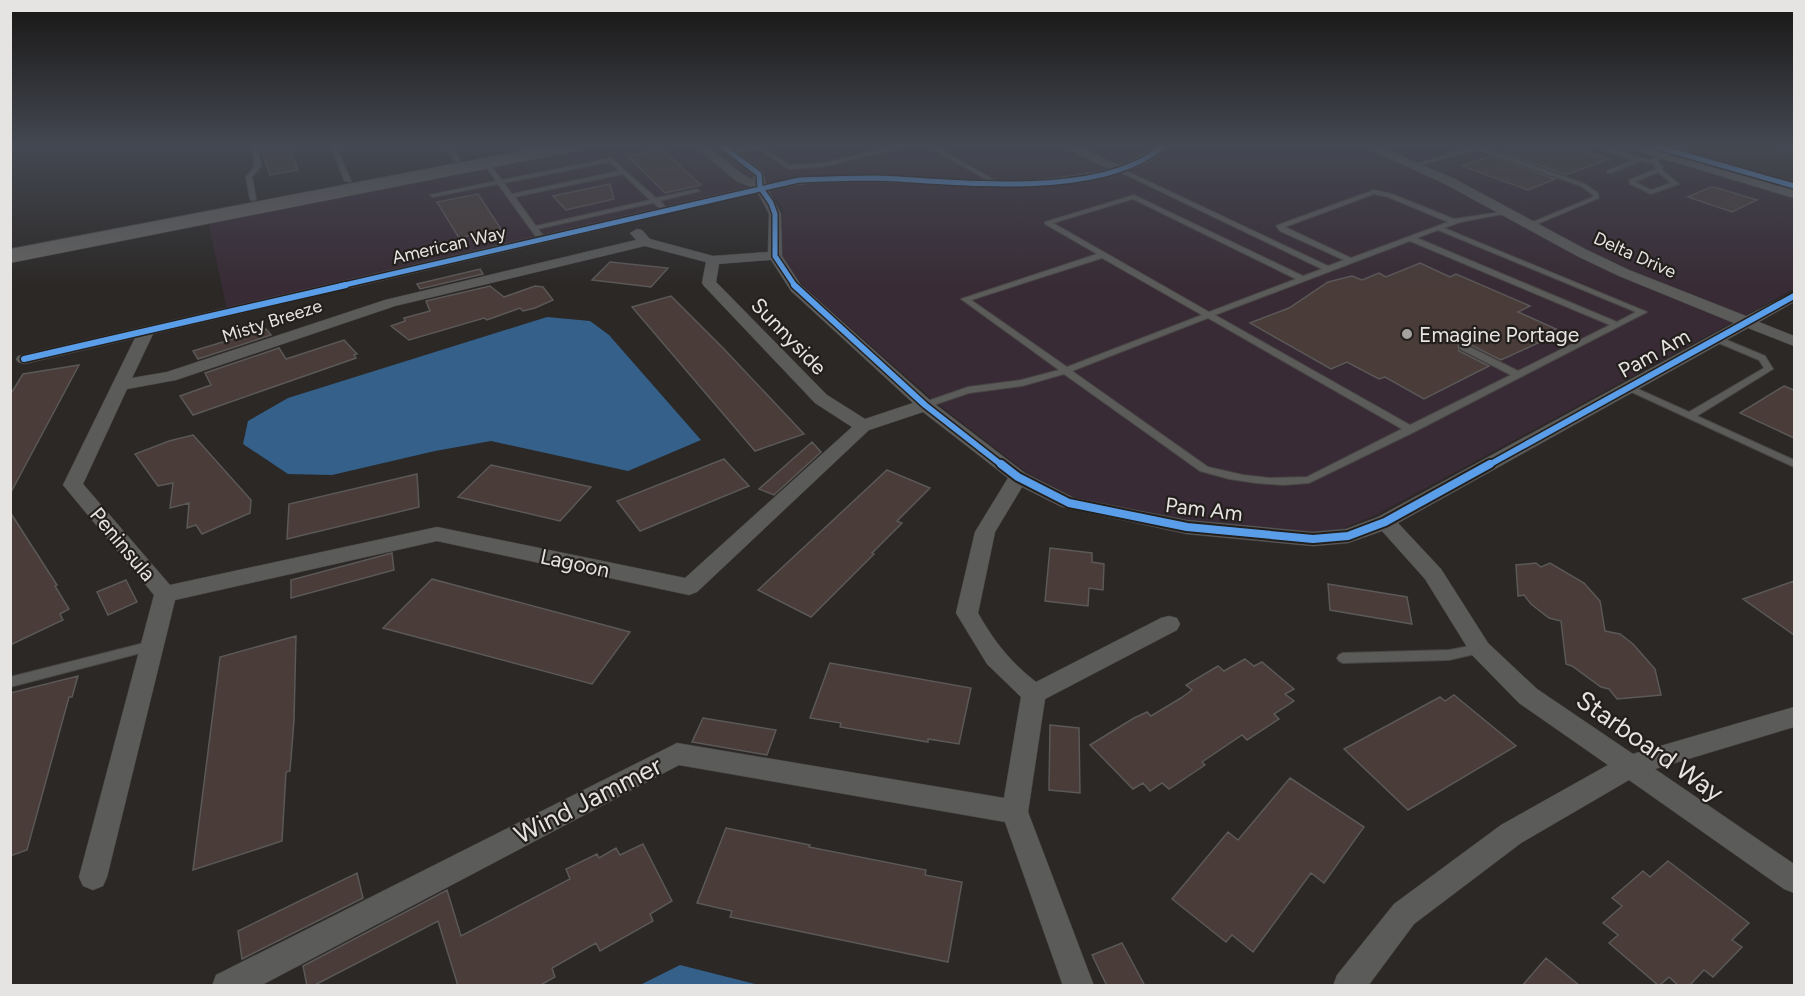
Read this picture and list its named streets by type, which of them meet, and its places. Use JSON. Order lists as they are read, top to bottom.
{
  "streets": {
    "street": [
      "American Way",
      "Delta Drive",
      "Misty Breeze",
      "Sunnyside",
      "Pam Am",
      "Peninsula",
      "Lagoon",
      "Starboard Way",
      "Wind Jammer"
    ]
  },
  "crossings": [
    ["American Way", "Peninsula"],
    ["Delta Drive", "Pam Am"],
    ["Misty Breeze", "Sunnyside"],
    ["Misty Breeze", "Pam Am"],
    ["Misty Breeze", "Peninsula"],
    ["Sunnyside", "Lagoon"],
    ["Pam Am", "Lagoon"],
    ["Pam Am", "Starboard Way"],
    ["Peninsula", "Lagoon"]
  ],
  "places": ["Emagine Portage"]
}
